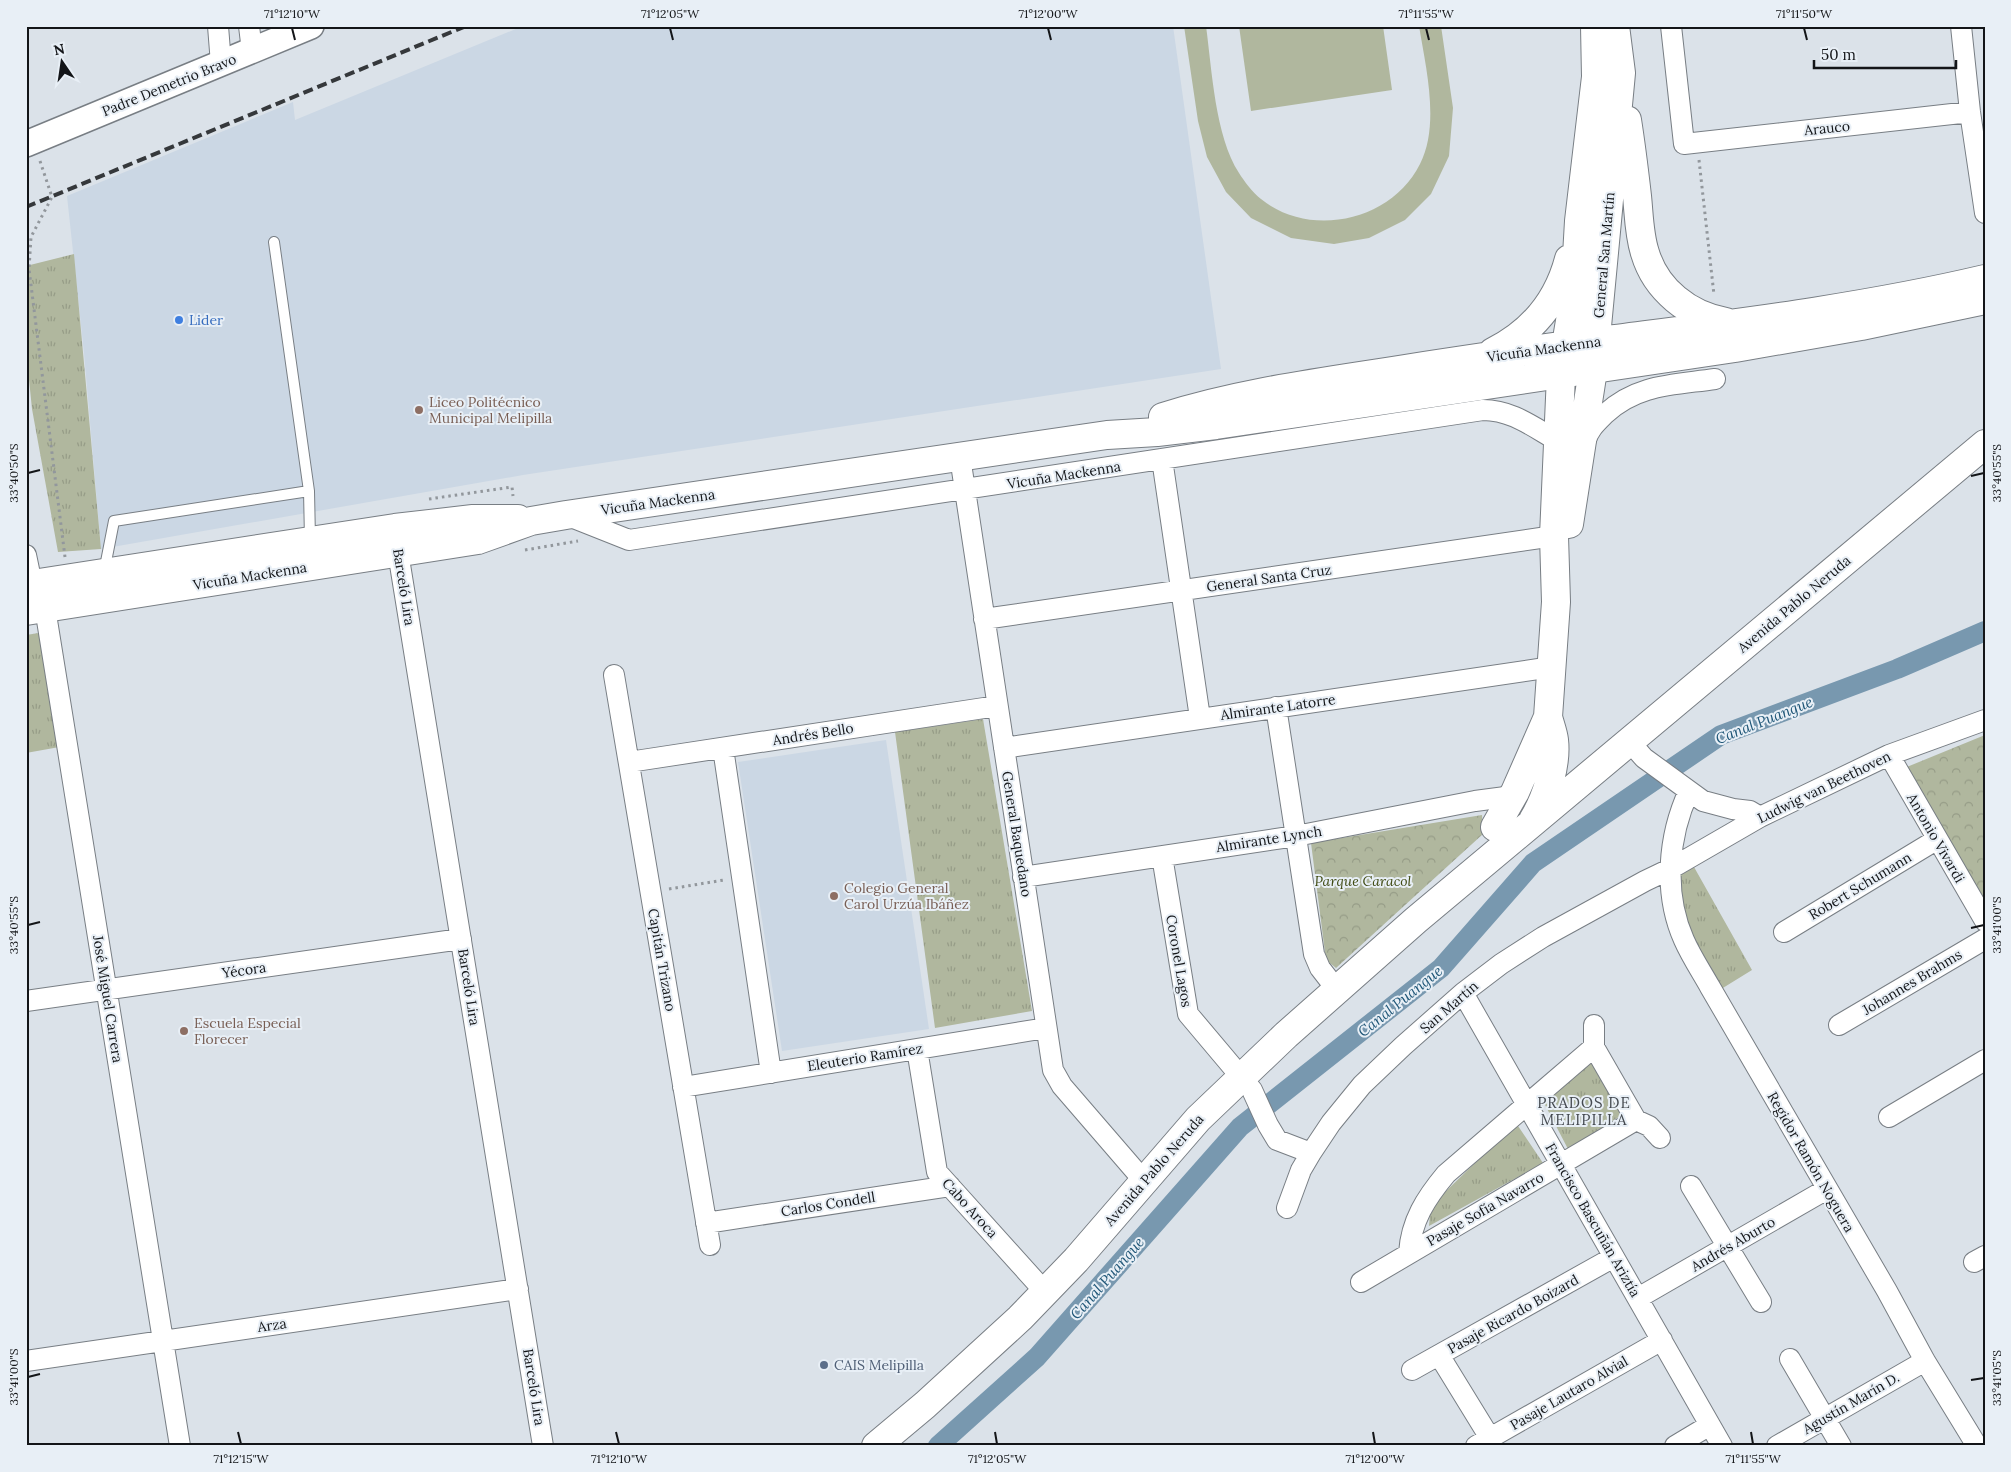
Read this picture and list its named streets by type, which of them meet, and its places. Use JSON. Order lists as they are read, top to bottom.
{
  "streets": {
    "main road": ["General San Martín", "Vicuña Mackenna", "Avenida Pablo Neruda"],
    "street": [
      "Padre Demetrio Bravo",
      "Arauco",
      "General Santa Cruz",
      "Barceló Lira",
      "Almirante Latorre",
      "Andrés Bello",
      "Ludwig van Beethoven",
      "General Baquedano",
      "Antonio Vivardi",
      "Almirante Lynch",
      "Robert Schumann",
      "Capitán Trizano",
      "Coronel Lagos",
      "Yécora",
      "Johannes Brahms",
      "José Miguel Carrera",
      "San Martín",
      "Eleuterio Ramírez",
      "Regidor Ramón Noguera",
      "Carlos Condell",
      "Cabo Aroca",
      "Pasaje Sofía Navarro",
      "Francisco Bascuñán Ariztía",
      "Andrés Aburto",
      "Pasaje Ricardo Boizard",
      "Arza",
      "Pasaje Lautaro Alvial",
      "Agustín Marín D."
    ]
  },
  "crossings": [
    ["General San Martín", "Vicuña Mackenna"],
    ["General San Martín", "General Santa Cruz"],
    ["General San Martín", "Avenida Pablo Neruda"],
    ["General San Martín", "Almirante Latorre"],
    ["General San Martín", "Almirante Lynch"],
    ["Vicuña Mackenna", "Barceló Lira"],
    ["Vicuña Mackenna", "General Baquedano"],
    ["Vicuña Mackenna", "José Miguel Carrera"],
    ["General Santa Cruz", "General Baquedano"],
    ["Barceló Lira", "Yécora"],
    ["Barceló Lira", "Arza"],
    ["Avenida Pablo Neruda", "General Baquedano"],
    ["Avenida Pablo Neruda", "Coronel Lagos"],
    ["Avenida Pablo Neruda", "Cabo Aroca"],
    ["Almirante Latorre", "General Baquedano"],
    ["Andrés Bello", "General Baquedano"],
    ["Andrés Bello", "Capitán Trizano"],
    ["Ludwig van Beethoven", "Antonio Vivardi"],
    ["Ludwig van Beethoven", "San Martín"],
    ["Ludwig van Beethoven", "Regidor Ramón Noguera"],
    ["General Baquedano", "Almirante Lynch"],
    ["General Baquedano", "Eleuterio Ramírez"],
    ["Antonio Vivardi", "Robert Schumann"],
    ["Almirante Lynch", "Coronel Lagos"],
    ["Capitán Trizano", "Eleuterio Ramírez"],
    ["Capitán Trizano", "Carlos Condell"],
    ["Coronel Lagos", "San Martín"],
    ["Yécora", "José Miguel Carrera"],
    ["José Miguel Carrera", "Arza"],
    ["San Martín", "Regidor Ramón Noguera"],
    ["San Martín", "Francisco Bascuñán Ariztía"],
    ["Eleuterio Ramírez", "Cabo Aroca"],
    ["Regidor Ramón Noguera", "Andrés Aburto"],
    ["Regidor Ramón Noguera", "Agustín Marín D."],
    ["Carlos Condell", "Cabo Aroca"],
    ["Pasaje Sofía Navarro", "Francisco Bascuñán Ariztía"],
    ["Francisco Bascuñán Ariztía", "Andrés Aburto"],
    ["Francisco Bascuñán Ariztía", "Pasaje Ricardo Boizard"],
    ["Francisco Bascuñán Ariztía", "Pasaje Lautaro Alvial"]
  ],
  "districts": ["PRADOS DE MELIPILLA"],
  "water": ["Canal Puangue"],
  "parks": ["Parque Caracol"],
  "places": [
    "Lider",
    "Liceo Politécnico Municipal Melipilla",
    "Colegio General Carol Urzúa Ibáñez",
    "Escuela Especial Florecer",
    "CAIS Melipilla"
  ],
  "scale_bar": "50 m",
  "north": "top",
  "coordinates": [
    "71°12'10\"W",
    "71°12'05\"W",
    "71°12'00\"W",
    "71°11'55\"W",
    "71°11'50\"W",
    "33°40'50\"S",
    "33°40'55\"S",
    "33°41'00\"S",
    "33°41'05\"S",
    "71°12'15\"W"
  ]
}
